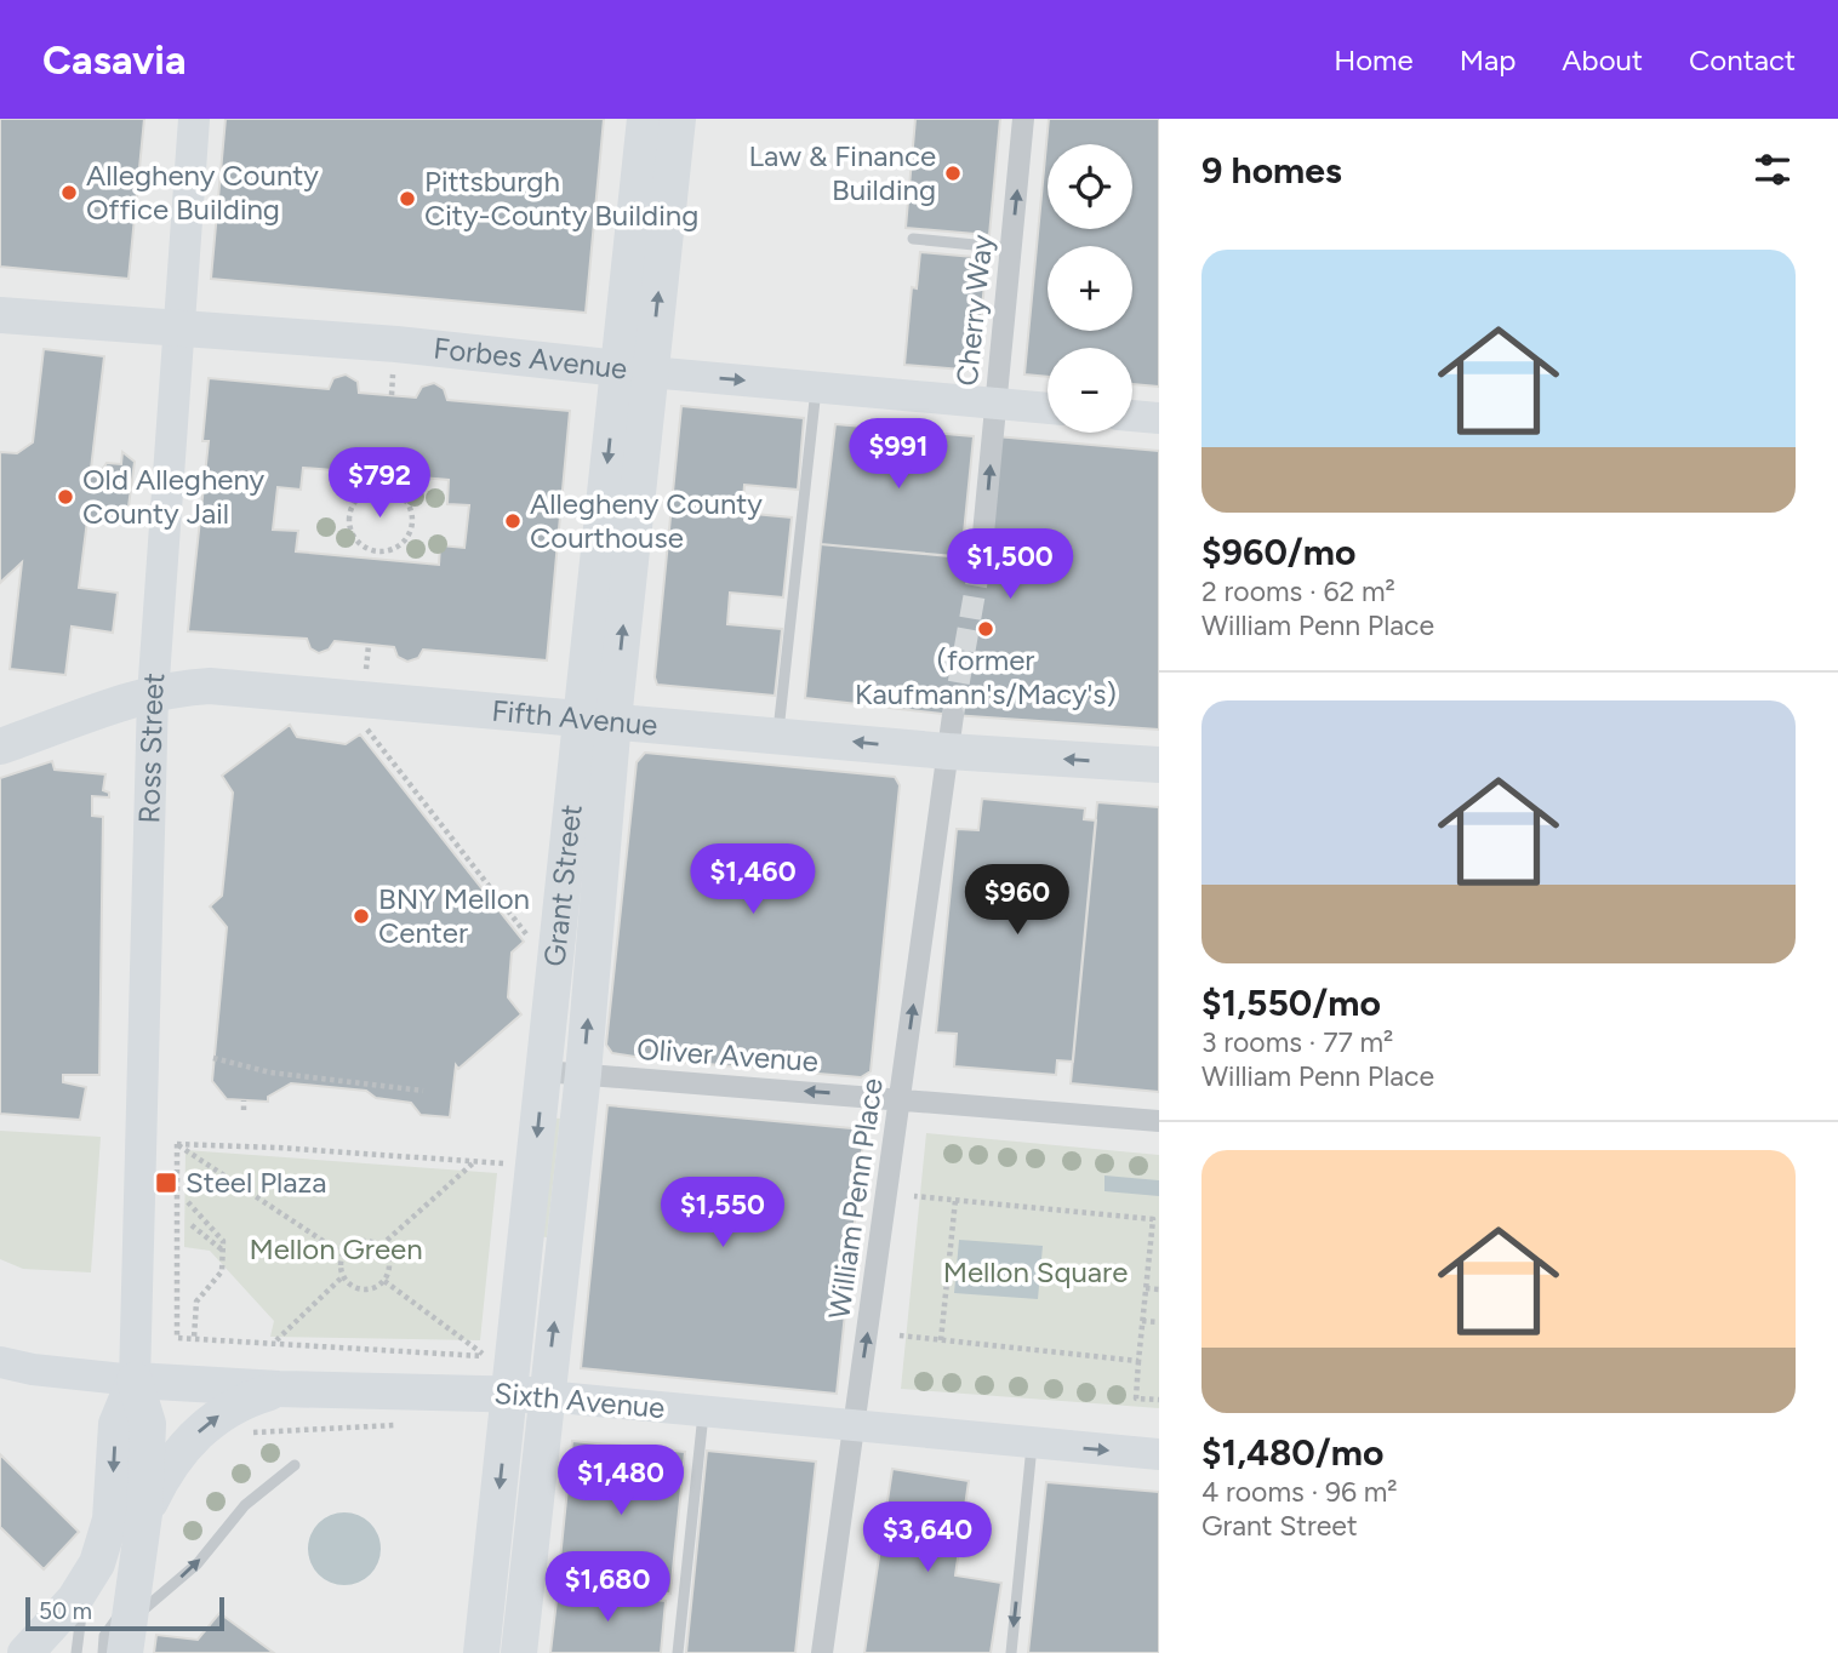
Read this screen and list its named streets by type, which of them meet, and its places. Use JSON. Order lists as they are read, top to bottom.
{
  "streets": {
    "main road": [
      "Forbes Avenue",
      "Fifth Avenue",
      "Ross Street",
      "Grant Street",
      "Sixth Avenue"
    ],
    "street": ["Cherry Way", "Oliver Avenue", "William Penn Place"]
  },
  "crossings": [
    ["Cherry Way", "Forbes Avenue"],
    ["Forbes Avenue", "Ross Street"],
    ["Forbes Avenue", "Grant Street"],
    ["Fifth Avenue", "Ross Street"],
    ["Fifth Avenue", "Grant Street"],
    ["Fifth Avenue", "William Penn Place"],
    ["Ross Street", "Sixth Avenue"],
    ["Grant Street", "Oliver Avenue"],
    ["Grant Street", "Sixth Avenue"],
    ["Oliver Avenue", "William Penn Place"],
    ["William Penn Place", "Sixth Avenue"]
  ],
  "one_way": ["Cherry Way", "Oliver Avenue", "William Penn Place"],
  "parks": ["Mellon Green", "Mellon Square"],
  "places": {
    "other": [
      "Law & Finance Building",
      "Allegheny County Office Building",
      "Pittsburgh City-County Building",
      "Old Allegheny County Jail",
      "Allegheny County Courthouse",
      "(former Kaufmann's/Macy's)",
      "BNY Mellon Center"
    ],
    "transit": ["Steel Plaza"]
  },
  "scale_bar": "50 m",
  "page": {
    "header": "Casavia",
    "nav": [
      "Home",
      "Map",
      "About",
      "Contact"
    ],
    "heading": "9 homes",
    "map_buttons": ["+", "−"],
    "list": [
      {
        "name": "$960/mo",
        "note": "2 rooms · 62 m² · William Penn Place"
      },
      {
        "name": "$1,550/mo",
        "note": "3 rooms · 77 m² · William Penn Place"
      },
      {
        "name": "$1,480/mo",
        "note": "4 rooms · 96 m² · Grant Street"
      }
    ],
    "price": [
      "$991",
      "$792",
      "$1,500",
      "$1,460",
      "$960",
      "$1,550",
      "$1,480",
      "$3,640",
      "$1,680"
    ],
    "scale": "50 m"
  }
}
